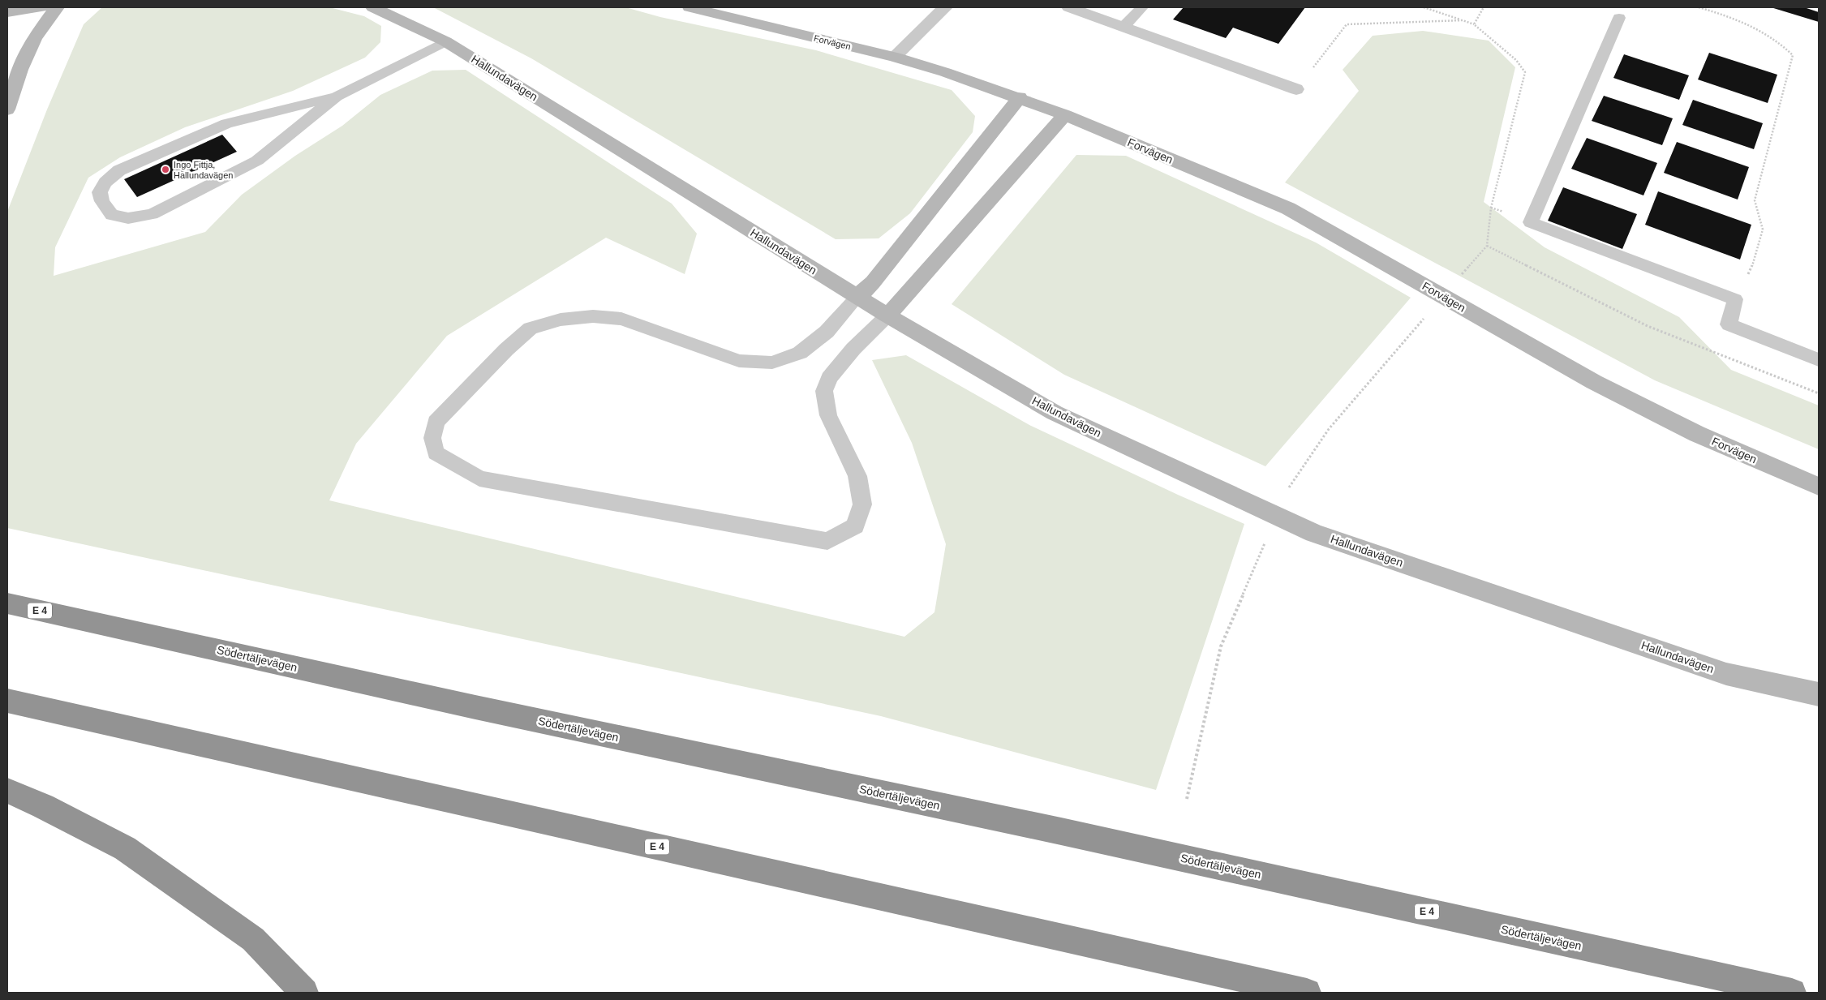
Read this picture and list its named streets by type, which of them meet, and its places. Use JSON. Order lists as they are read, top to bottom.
{
  "streets": {
    "highway": ["E 4", "Södertäljevägen"],
    "street": ["Forvägen", "Hallundavägen"]
  },
  "places": ["Ingo Fittja, Hallundavägen"]
}
